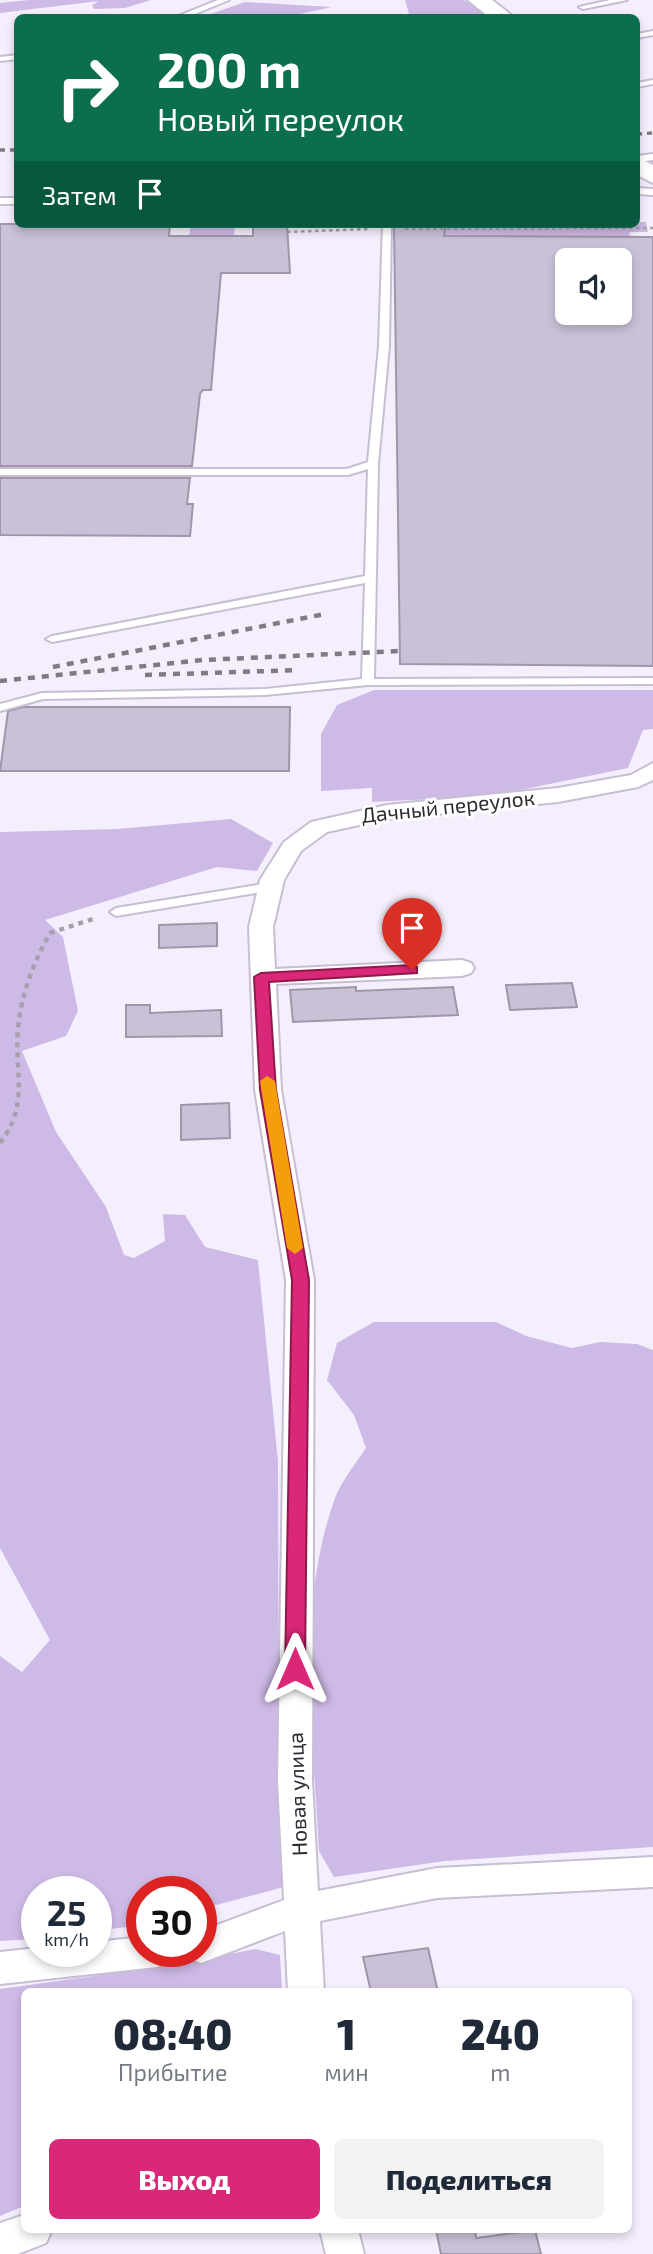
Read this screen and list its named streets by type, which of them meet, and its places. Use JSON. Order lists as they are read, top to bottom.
{
  "streets": {
    "street": ["Дачный переулок", "Новая улица"]
  },
  "crossings": [
    ["Дачный переулок", "Новая улица"]
  ],
  "page": {
    "turn": ["200 m", "Новый переулок"],
    "then": "Затем",
    "speed": "25 km/h",
    "limit": "30",
    "eta": [
      "08:40",
      "Прибытие",
      "1",
      "мин",
      "240",
      "m"
    ],
    "buttons": ["Выход", "Поделиться"]
  }
}
